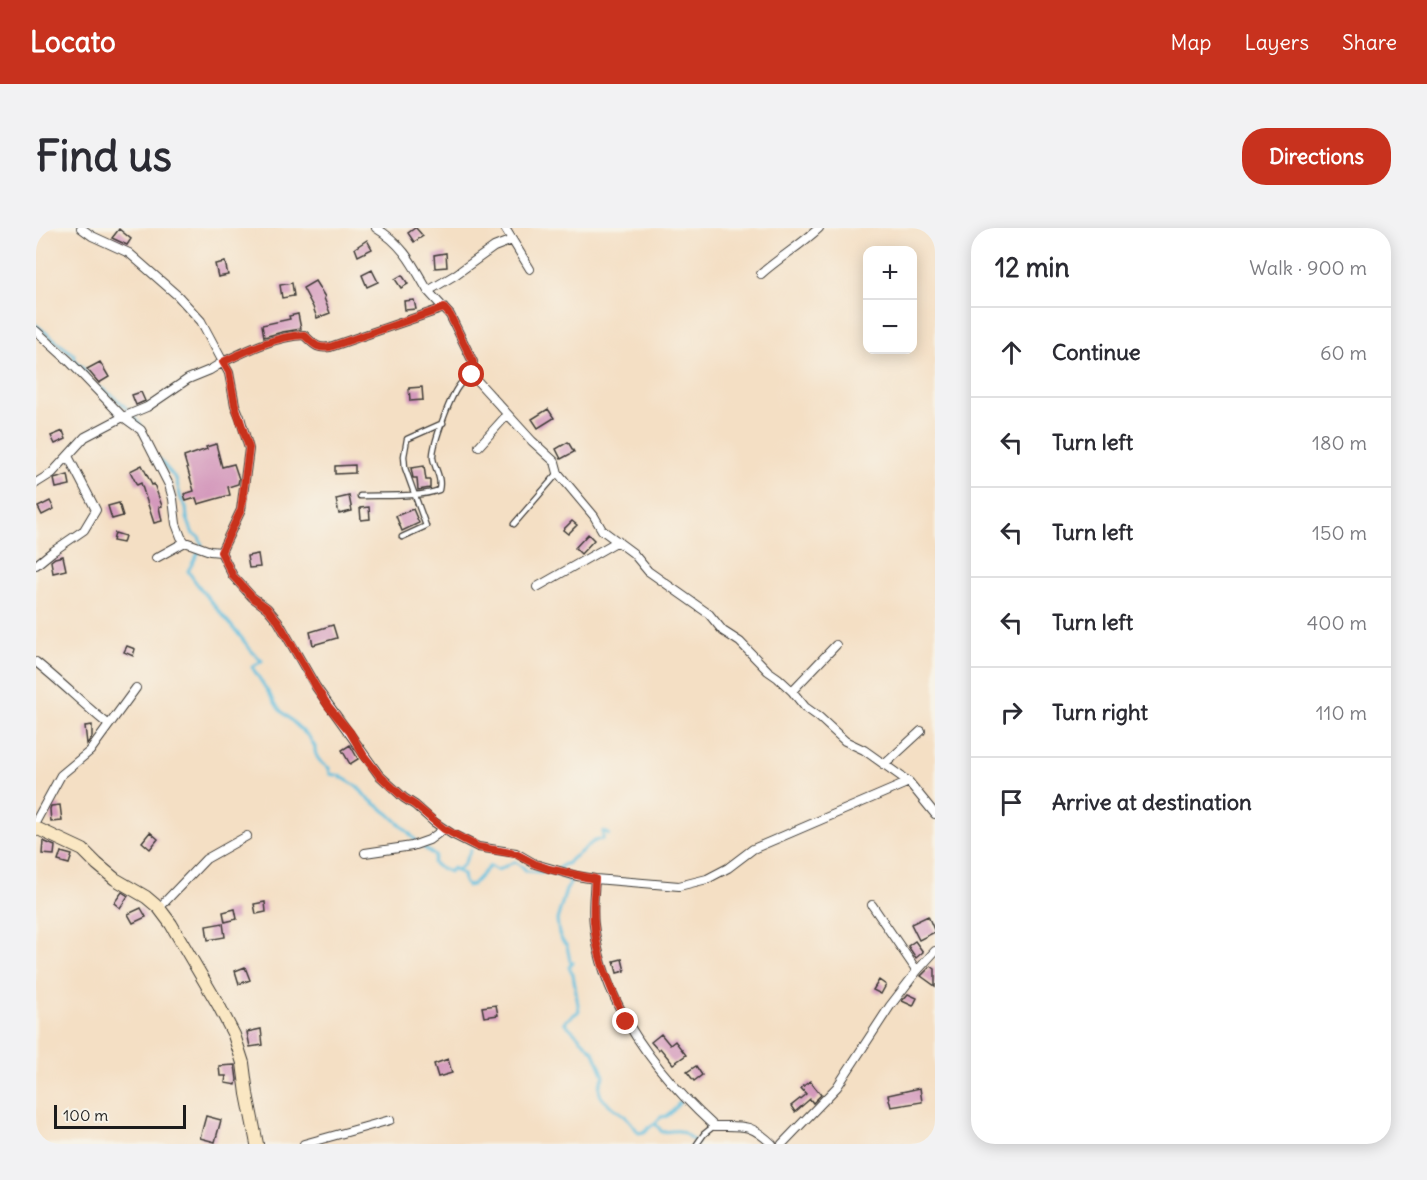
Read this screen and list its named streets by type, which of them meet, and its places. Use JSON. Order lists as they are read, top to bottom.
{
  "scale_bar": "100 m",
  "page": {
    "header": "Locato",
    "nav": ["Map", "Layers", "Share"],
    "buttons": "Directions",
    "title": "Find us",
    "heading": ["12 min", "Walk · 900 m"],
    "map_buttons": ["+", "−"],
    "list": [
      ["Continue", "60 m"],
      ["Turn left", "180 m"],
      ["Turn left", "150 m"],
      ["Turn left", "400 m"],
      ["Turn right", "110 m"],
      "Arrive at destination"
    ],
    "scale": "100 m"
  }
}
